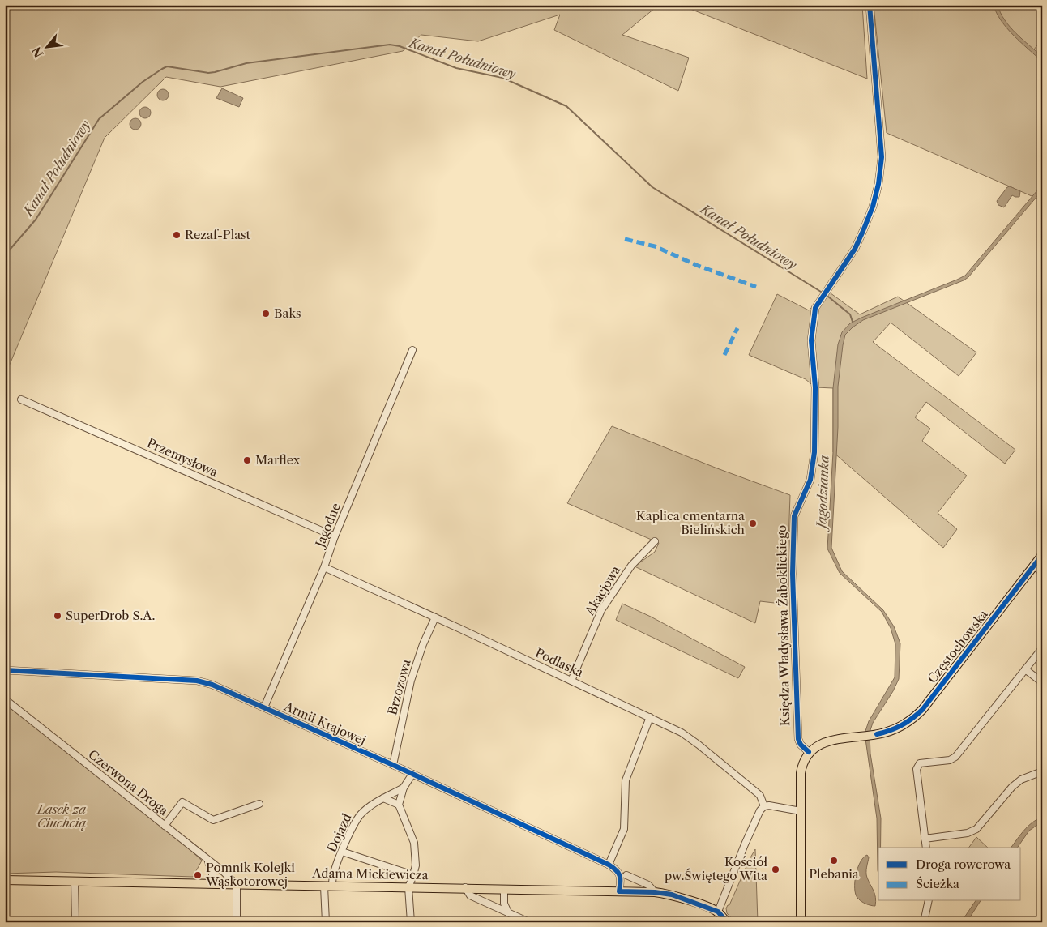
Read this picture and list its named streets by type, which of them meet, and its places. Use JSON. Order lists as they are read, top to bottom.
{
  "streets": {
    "main road": ["Częstochowska", "Adama Mickiewicza"],
    "street": [
      "Przemysłowa",
      "Jagodne",
      "Akacjowa",
      "Księdza Władysława Żaboklickiego",
      "Podlaska",
      "Brzozowa",
      "Armii Krajowej",
      "Czerwona Droga",
      "Dojazd"
    ]
  },
  "crossings": [
    ["Przemysłowa", "Jagodne"],
    ["Jagodne", "Podlaska"],
    ["Jagodne", "Armii Krajowej"],
    ["Akacjowa", "Podlaska"],
    ["Księdza Władysława Żaboklickiego", "Częstochowska"],
    ["Podlaska", "Brzozowa"],
    ["Brzozowa", "Armii Krajowej"],
    ["Armii Krajowej", "Dojazd"],
    ["Armii Krajowej", "Adama Mickiewicza"],
    ["Czerwona Droga", "Adama Mickiewicza"],
    ["Dojazd", "Adama Mickiewicza"]
  ],
  "water": ["Kanał Południowy", "Jagodzianka"],
  "parks": ["Lasek za Ciuchcią"],
  "places": [
    "Rezaf-Plast",
    "Baks",
    "Marflex",
    "Kaplica cmentarna Bielińskich",
    "SuperDrob S.A.",
    "Plebania",
    "Kościół pw.Świętego Wita",
    "Pomnik Kolejki Wąskotorowej"
  ],
  "legend": ["Droga rowerowa", "Ścieżka"],
  "north": "bottom left"
}
